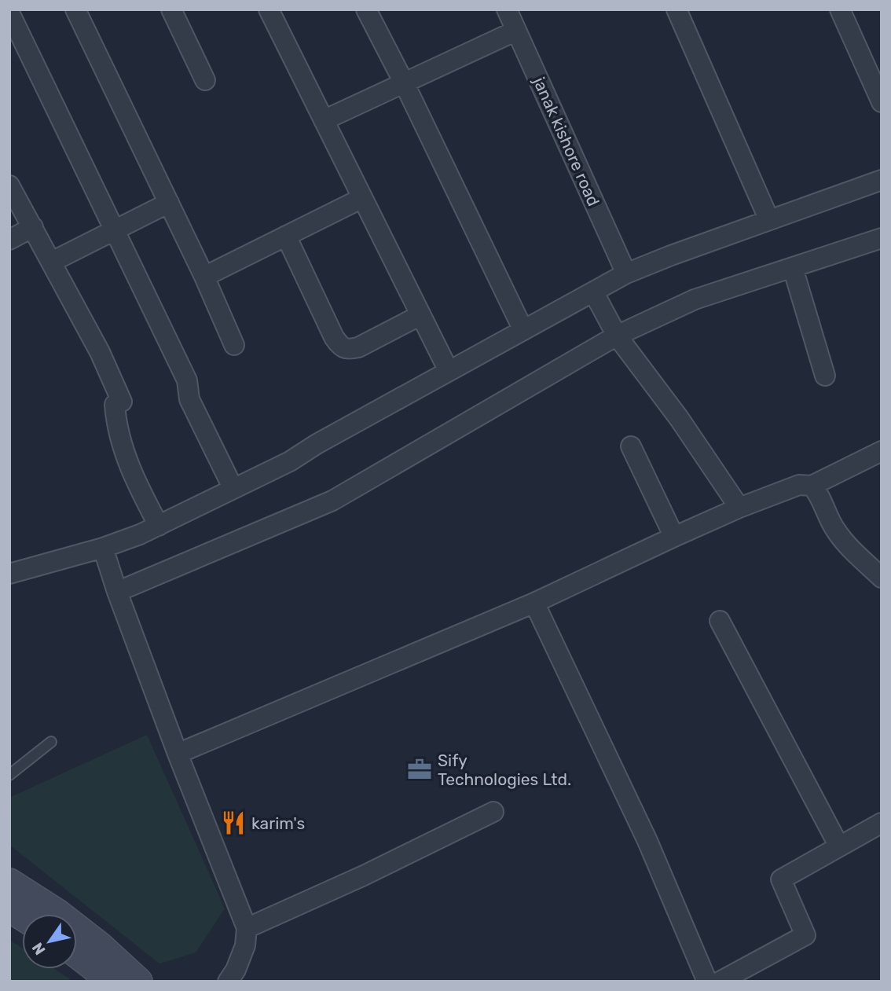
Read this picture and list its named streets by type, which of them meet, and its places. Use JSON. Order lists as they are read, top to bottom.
{
  "streets": {
    "street": ["janak kishore road"]
  },
  "places": {
    "office": ["Sify Technologies Ltd."],
    "restaurant": ["karim's"]
  },
  "north": "bottom left"
}
